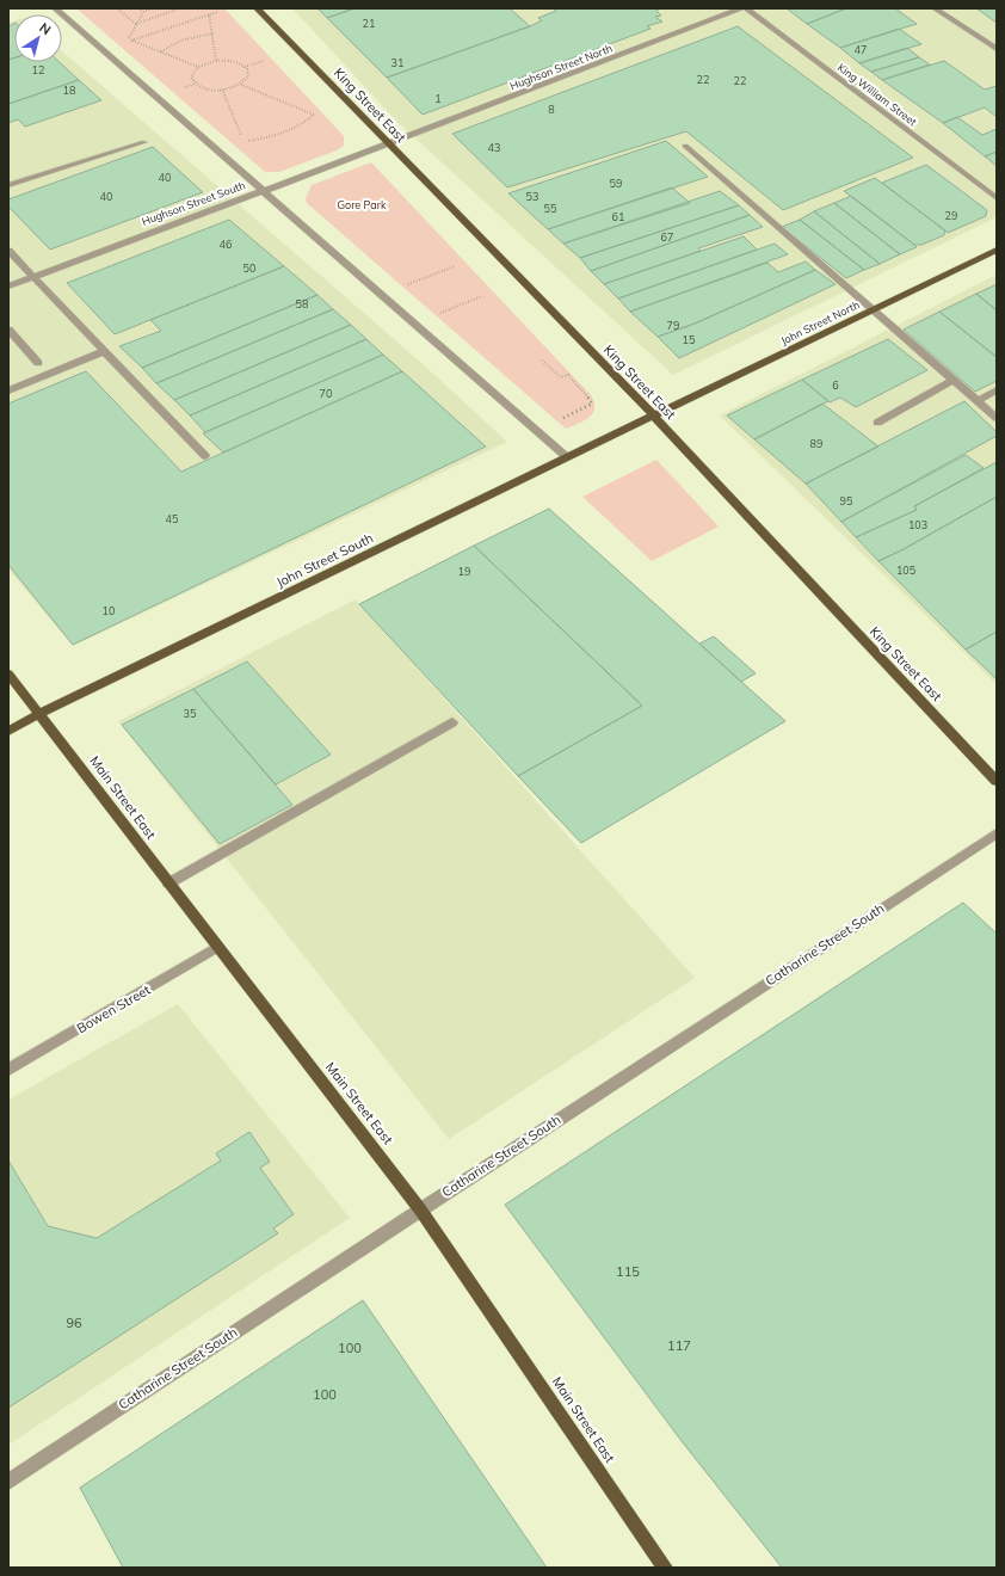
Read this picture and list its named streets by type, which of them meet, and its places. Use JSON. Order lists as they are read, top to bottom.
{
  "streets": {
    "main road": [
      "King Street East",
      "John Street North",
      "John Street South",
      "Main Street East"
    ],
    "street": [
      "Hughson Street North",
      "King William Street",
      "Hughson Street South",
      "Catharine Street South",
      "Bowen Street"
    ]
  },
  "crossings": [
    ["Hughson Street North", "King Street East"],
    ["Hughson Street North", "Hughson Street South"],
    ["King Street East", "Hughson Street South"],
    ["King Street East", "John Street North"],
    ["King Street East", "John Street South"],
    ["John Street North", "John Street South"],
    ["John Street South", "Main Street East"],
    ["Main Street East", "Catharine Street South"],
    ["Main Street East", "Bowen Street"]
  ],
  "parks": ["Gore Park"],
  "house_numbers": [
    "21",
    "47",
    "31",
    "12",
    "22",
    "22",
    "18",
    "1",
    "8",
    "43",
    "40",
    "59",
    "40",
    "53",
    "55",
    "29",
    "61",
    "67",
    "46",
    "50",
    "58",
    "79",
    "15",
    "6",
    "70",
    "89",
    "95",
    "45",
    "103",
    "105",
    "19",
    "10",
    "35",
    "115",
    "96",
    "117",
    "100",
    "100"
  ],
  "north": "top right"
}
